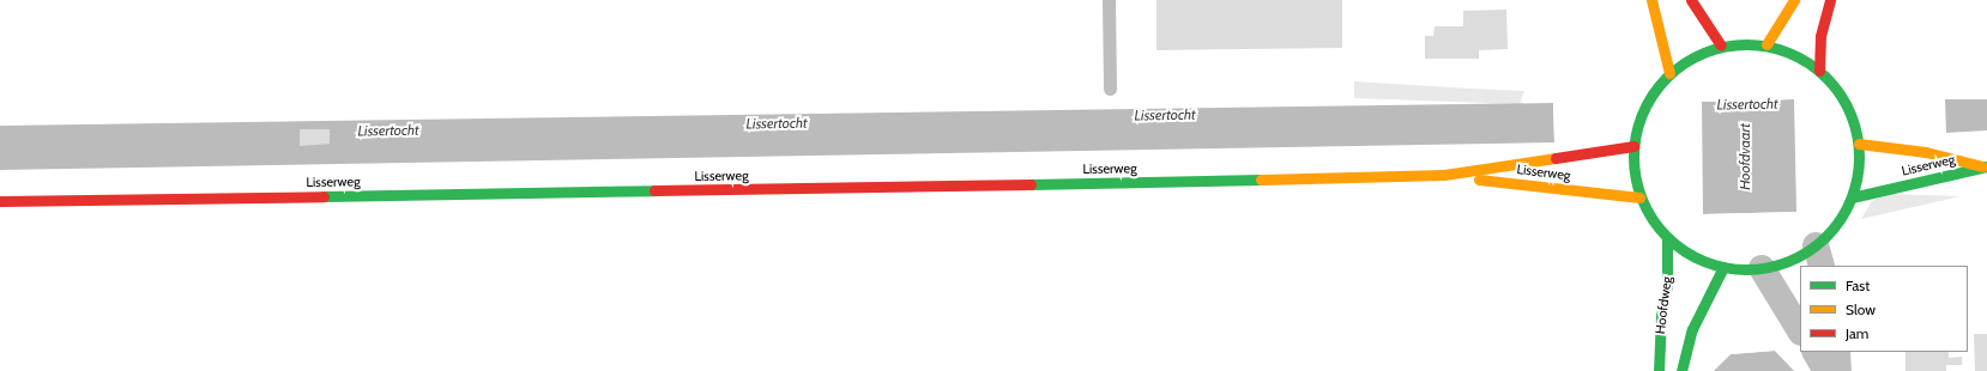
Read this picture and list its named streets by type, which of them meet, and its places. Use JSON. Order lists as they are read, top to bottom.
{
  "streets": {
    "main road": ["Lisserweg", "Hoofdweg"]
  },
  "water": ["Lissertocht", "Hoofdvaart"],
  "legend": ["Fast", "Slow", "Jam"]
}
